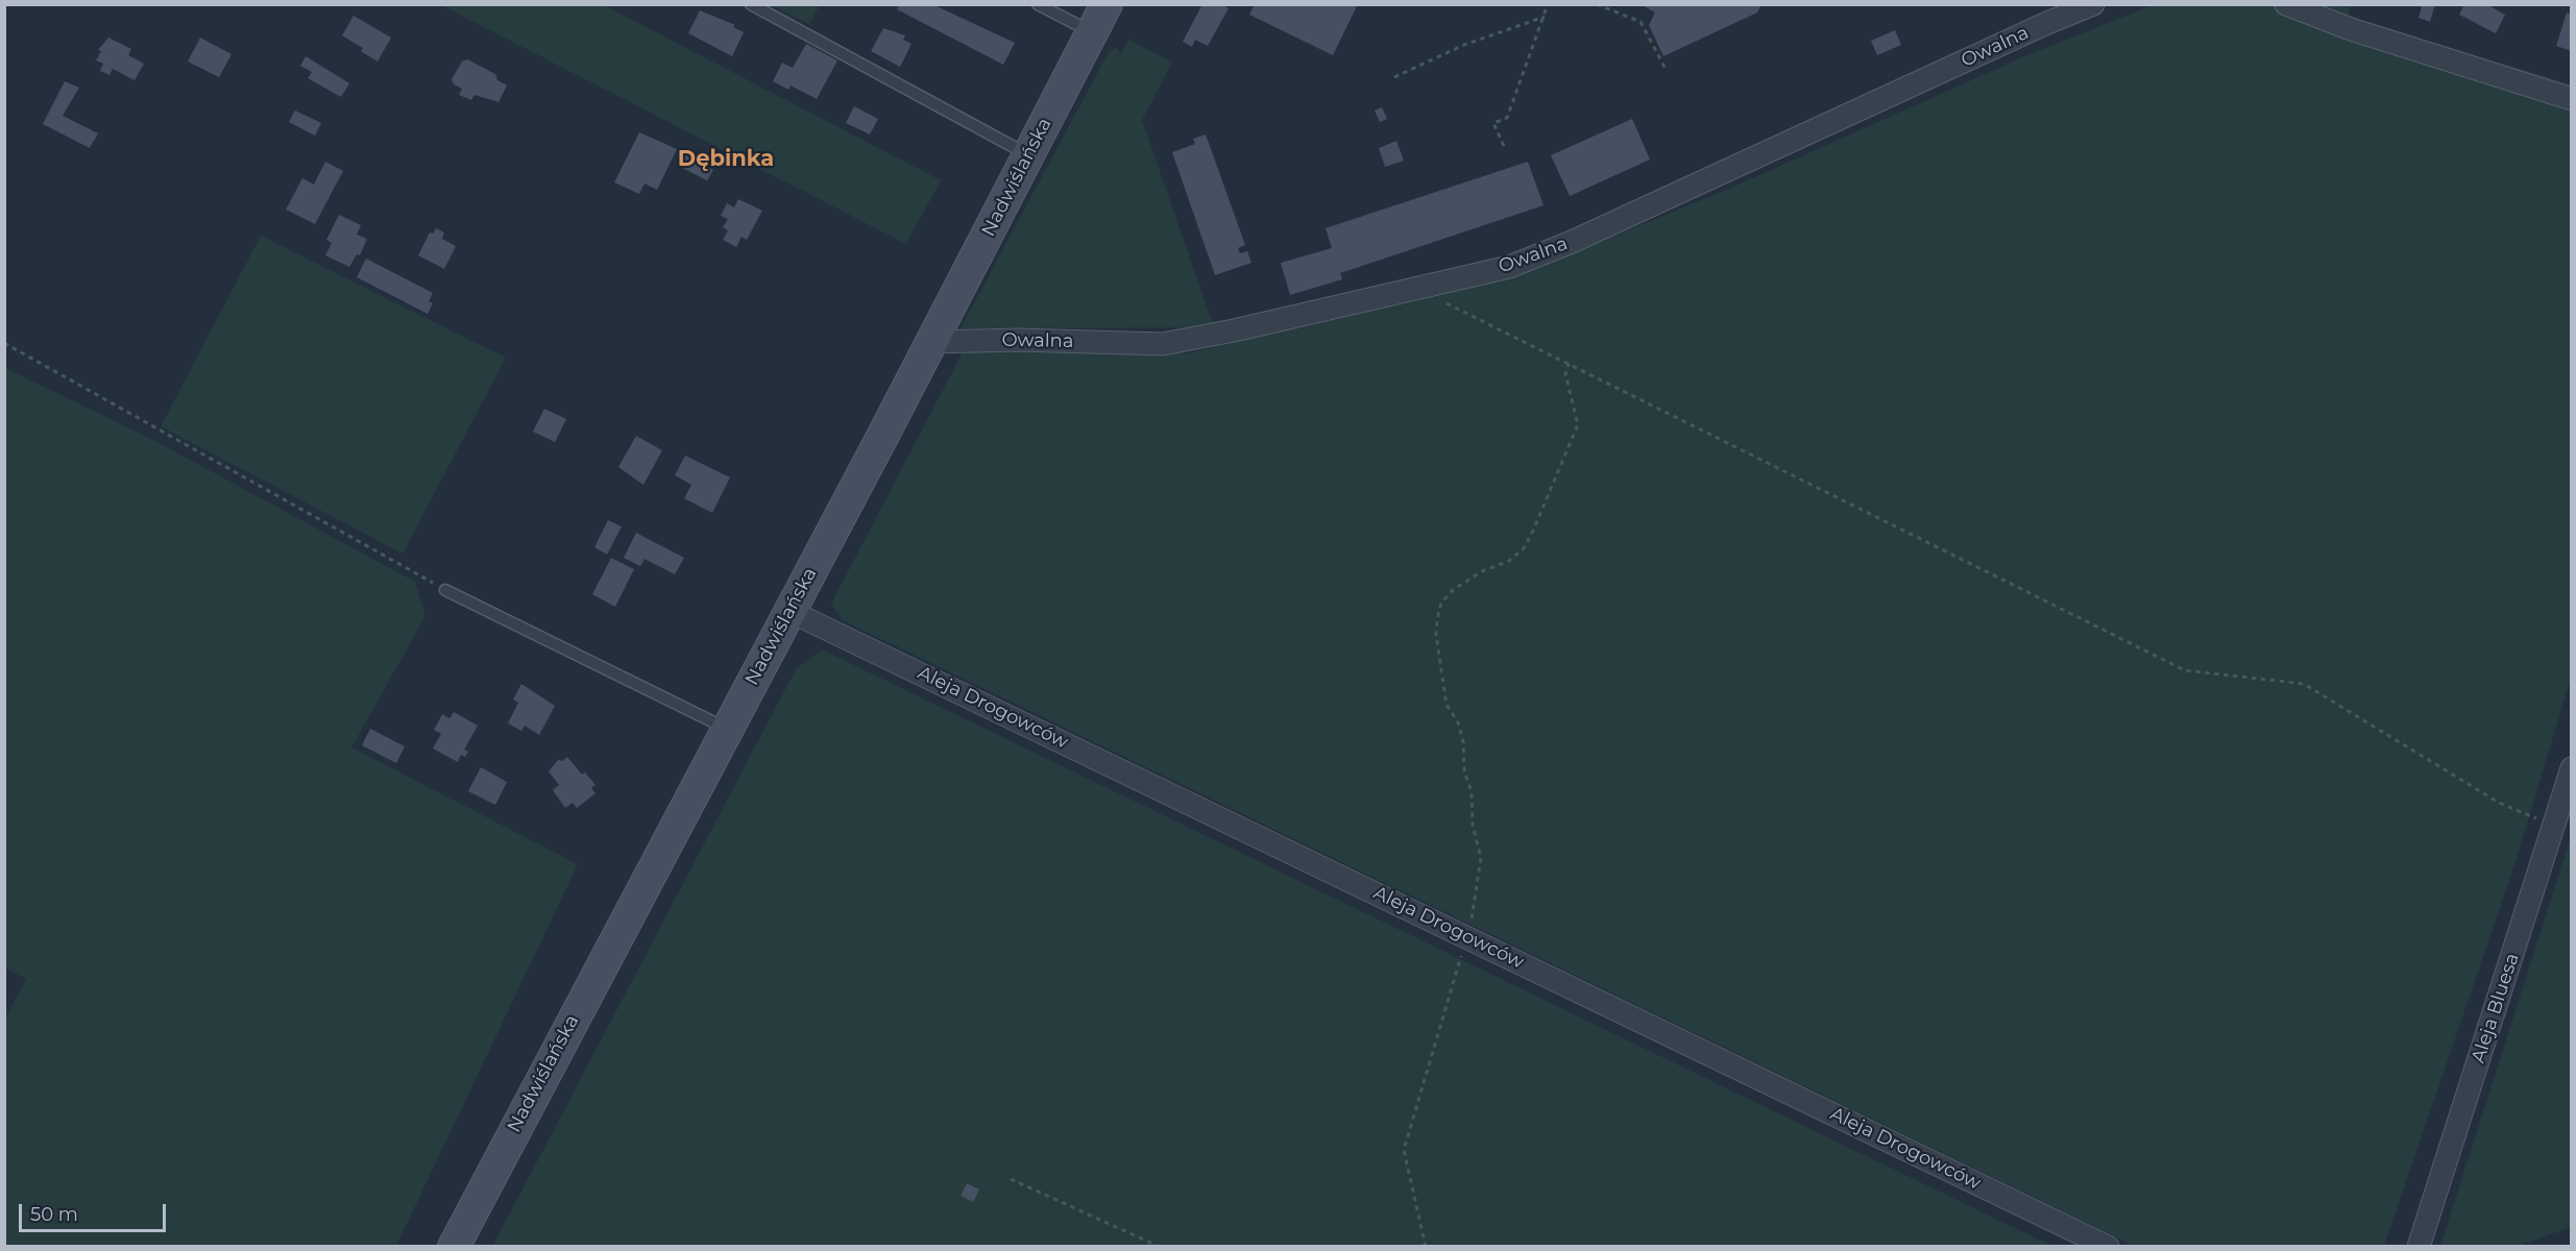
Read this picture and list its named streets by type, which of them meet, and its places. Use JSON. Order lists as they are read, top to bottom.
{
  "streets": {
    "main road": ["Nadwiślańska"],
    "street": ["Owalna", "Aleja Drogowców", "Aleja Bluesa"]
  },
  "crossings": [
    ["Owalna", "Nadwiślańska"],
    ["Nadwiślańska", "Aleja Drogowców"]
  ],
  "districts": ["Dębinka"],
  "scale_bar": "50 m"
}
